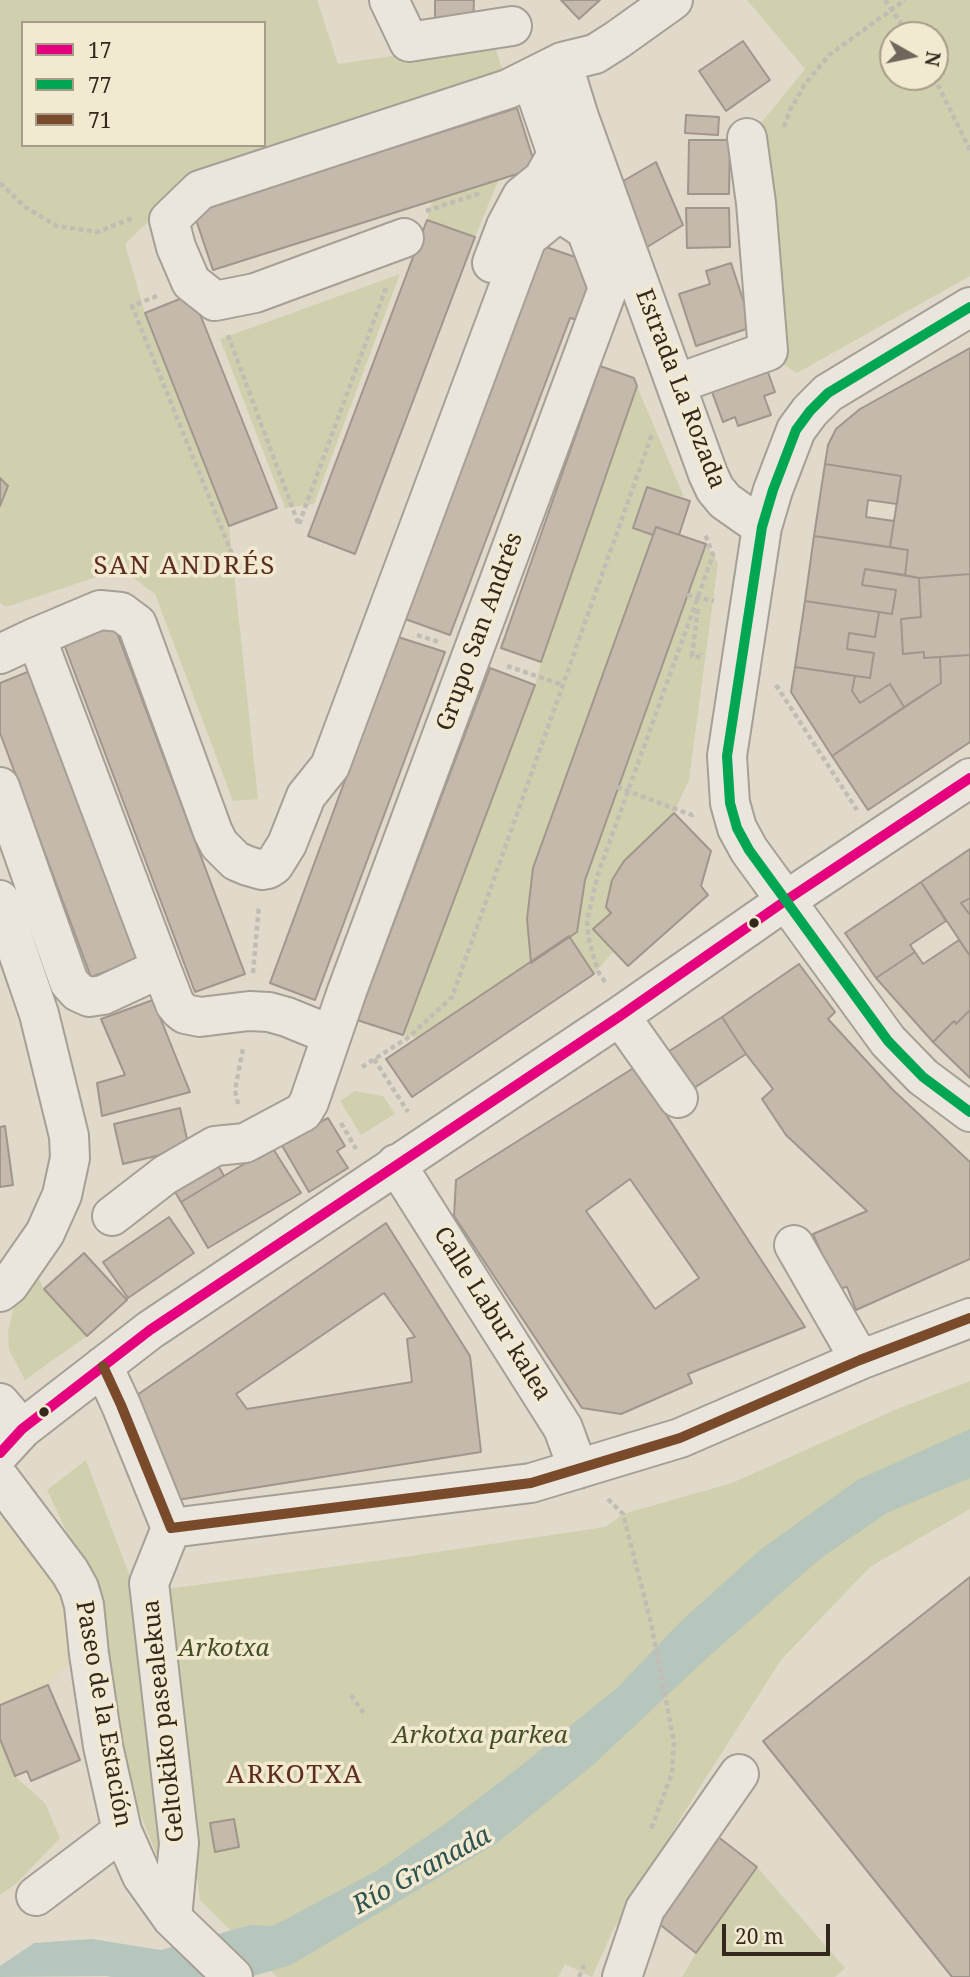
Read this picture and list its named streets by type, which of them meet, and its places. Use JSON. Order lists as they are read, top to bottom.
{
  "streets": {
    "street": [
      "Estrada La Rozada",
      "Grupo San Andrés",
      "Calle Labur kalea",
      "Paseo de la Estación",
      "Geltokiko pasealekua"
    ]
  },
  "crossings": [
    ["Estrada La Rozada", "Grupo San Andrés"],
    ["Paseo de la Estación", "Geltokiko pasealekua"]
  ],
  "districts": ["SAN ANDRÉS", "ARKOTXA"],
  "water": ["Río Granada"],
  "parks": ["Arkotxa", "Arkotxa parkea"],
  "lines": ["transit line 77", "transit line 17", "transit line 71"],
  "legend": ["17", "77", "71"],
  "scale_bar": "20 m",
  "north": "right"
}
